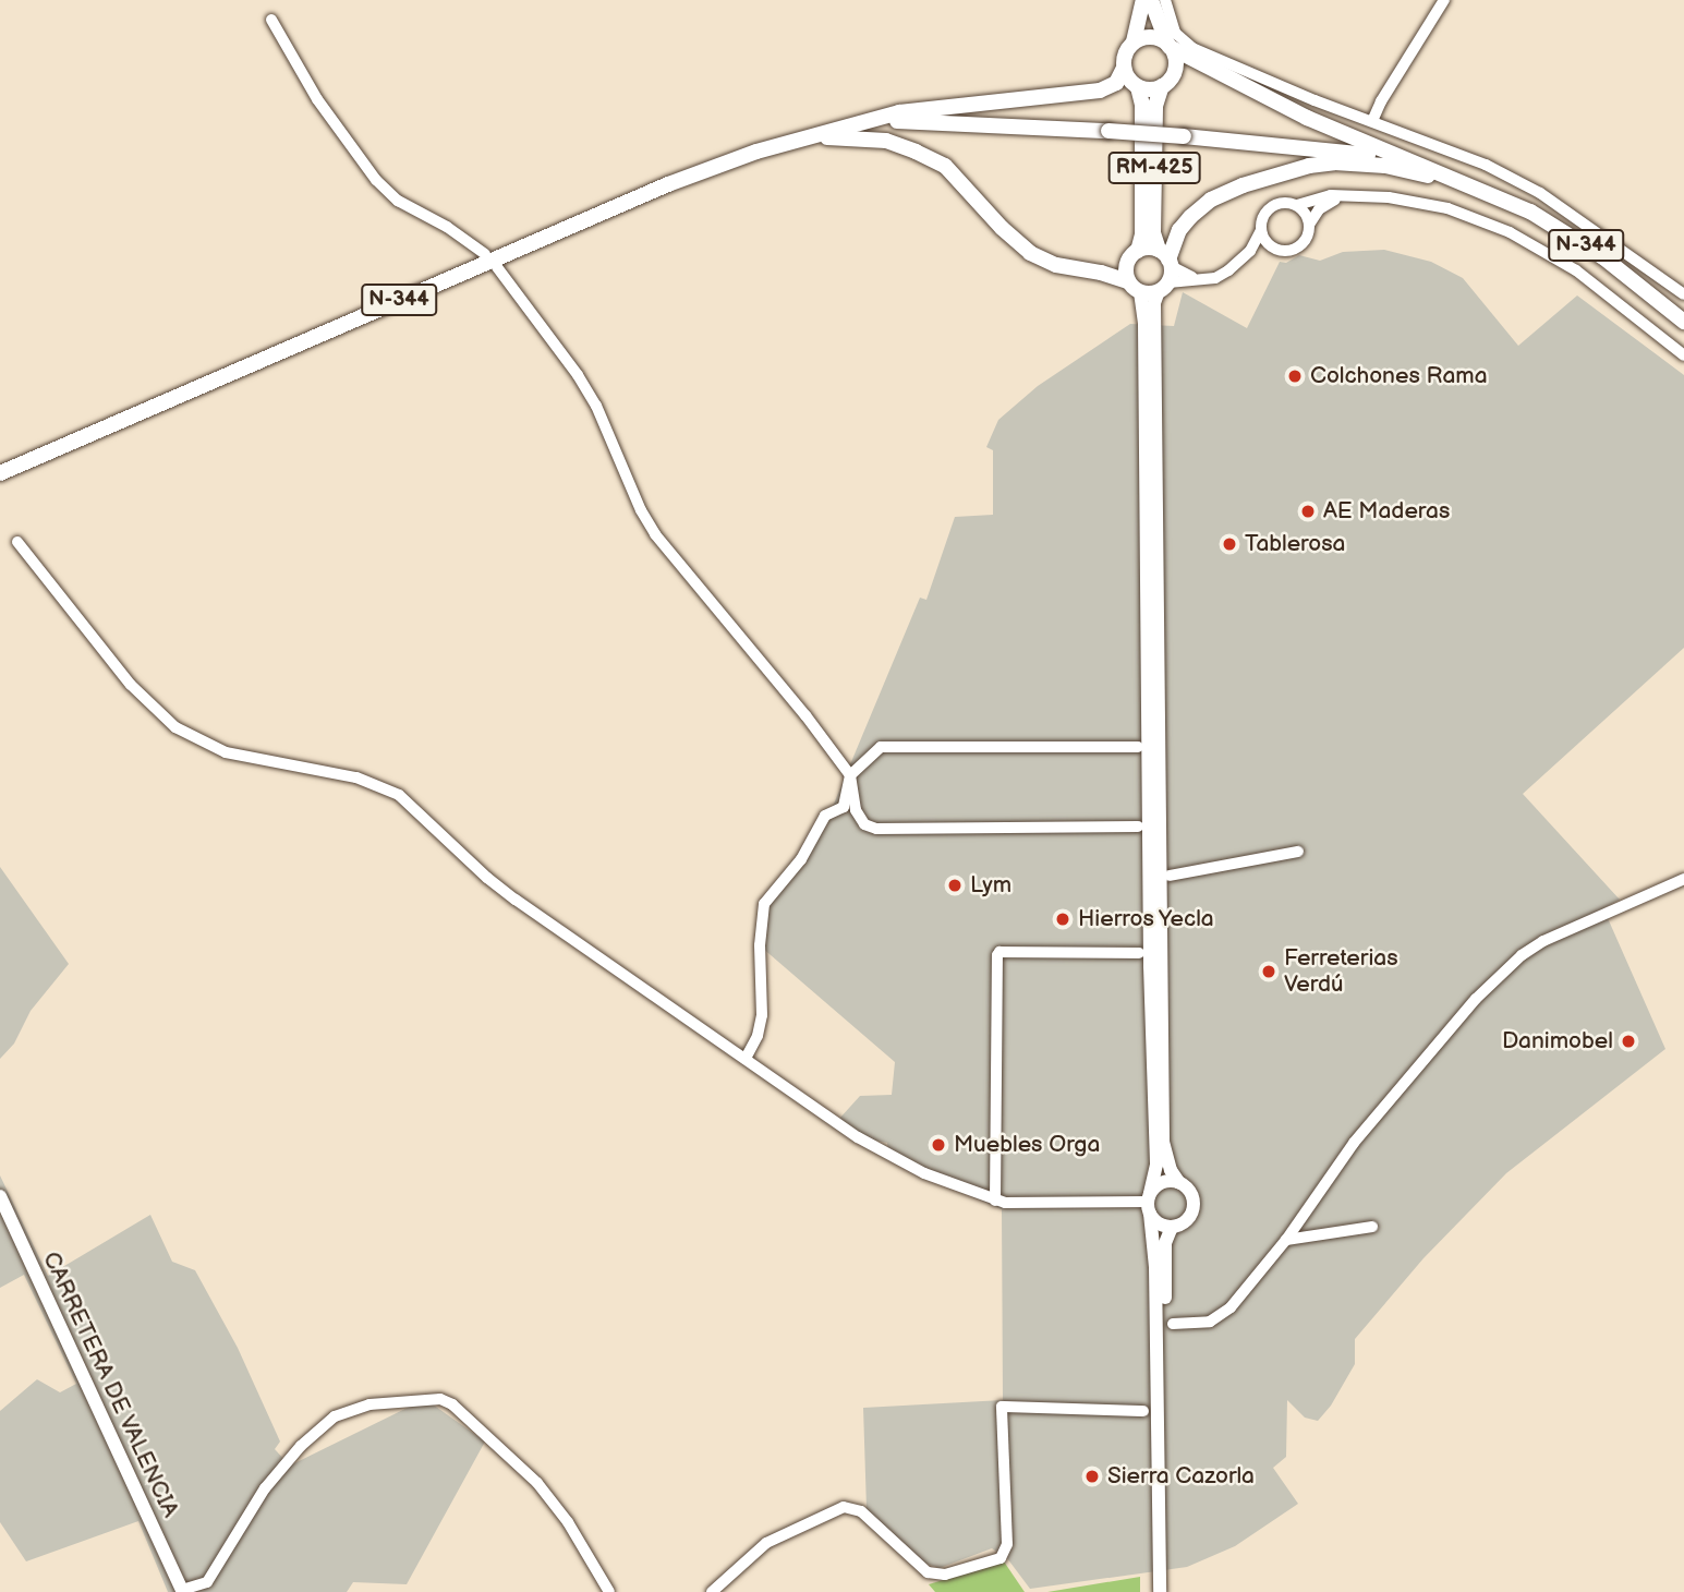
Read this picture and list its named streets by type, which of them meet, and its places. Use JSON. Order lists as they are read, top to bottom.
{
  "streets": {
    "highway": ["RM-425", "N-344"],
    "main road": ["CARRETERA DE VALENCIA"]
  },
  "places": [
    "Colchones Rama",
    "AE Maderas",
    "Tablerosa",
    "Lym",
    "Hierros Yecla",
    "Ferreterias Verdú",
    "Danimobel",
    "Muebles Orga",
    "Sierra Cazorla"
  ]
}
